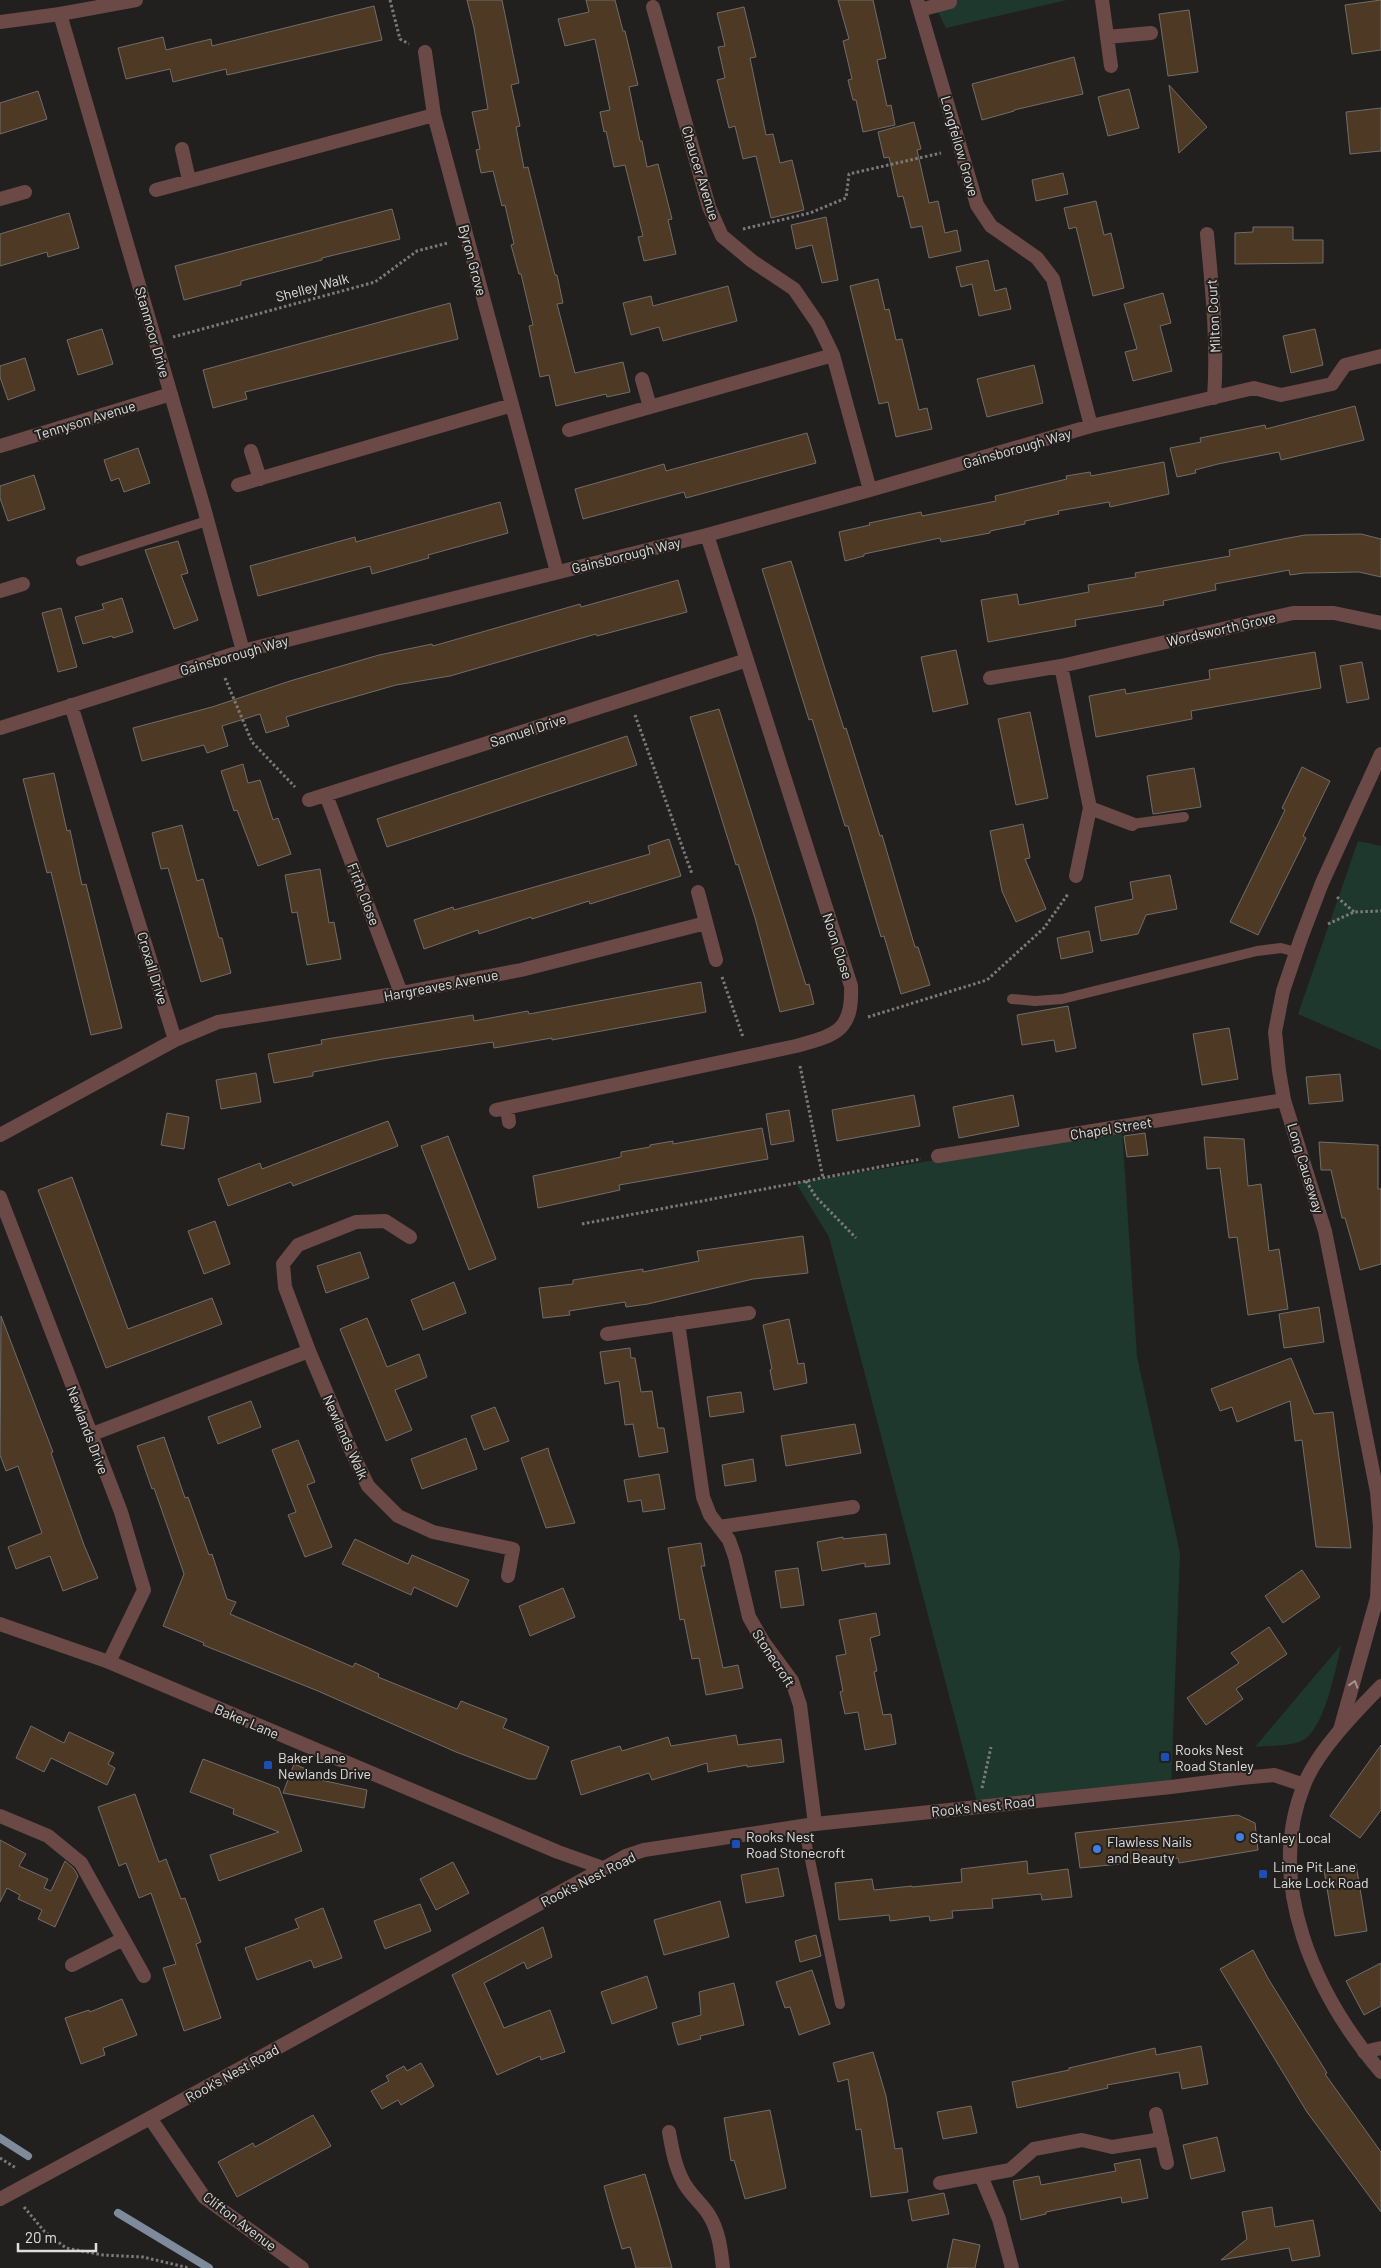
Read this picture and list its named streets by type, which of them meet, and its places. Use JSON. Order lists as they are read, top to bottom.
{
  "streets": {
    "street": [
      "Longfellow Grove",
      "Chaucer Avenue",
      "Byron Grove",
      "Milton Court",
      "Stanmoor Drive",
      "Tennyson Avenue",
      "Gainsborough Way",
      "Wordsworth Grove",
      "Samuel Drive",
      "Firth Close",
      "Noon Close",
      "Croxall Drive",
      "Hargreaves Avenue",
      "Chapel Street",
      "Long Causeway",
      "Newlands Drive",
      "Newlands Walk",
      "Stonecroft",
      "Baker Lane",
      "Rook's Nest Road",
      "Clifton Avenue"
    ],
    "path": ["Shelley Walk"]
  },
  "crossings": [
    ["Longfellow Grove", "Gainsborough Way"],
    ["Chaucer Avenue", "Gainsborough Way"],
    ["Byron Grove", "Shelley Walk"],
    ["Byron Grove", "Gainsborough Way"],
    ["Shelley Walk", "Stanmoor Drive"],
    ["Milton Court", "Gainsborough Way"],
    ["Stanmoor Drive", "Tennyson Avenue"],
    ["Stanmoor Drive", "Gainsborough Way"],
    ["Gainsborough Way", "Noon Close"],
    ["Gainsborough Way", "Croxall Drive"],
    ["Samuel Drive", "Firth Close"],
    ["Samuel Drive", "Noon Close"],
    ["Firth Close", "Hargreaves Avenue"],
    ["Croxall Drive", "Hargreaves Avenue"],
    ["Chapel Street", "Long Causeway"],
    ["Newlands Drive", "Baker Lane"],
    ["Stonecroft", "Rook's Nest Road"],
    ["Baker Lane", "Rook's Nest Road"],
    ["Rook's Nest Road", "Clifton Avenue"]
  ],
  "places": {
    "transit": [
      "Rooks Nest Road Stanley",
      "Baker Lane Newlands Drive",
      "Rooks Nest Road Stonecroft",
      "Lime Pit Lane Lake Lock Road"
    ],
    "other": ["Stanley Local", "Flawless Nails and Beauty"]
  },
  "scale_bar": "20 m"
}
